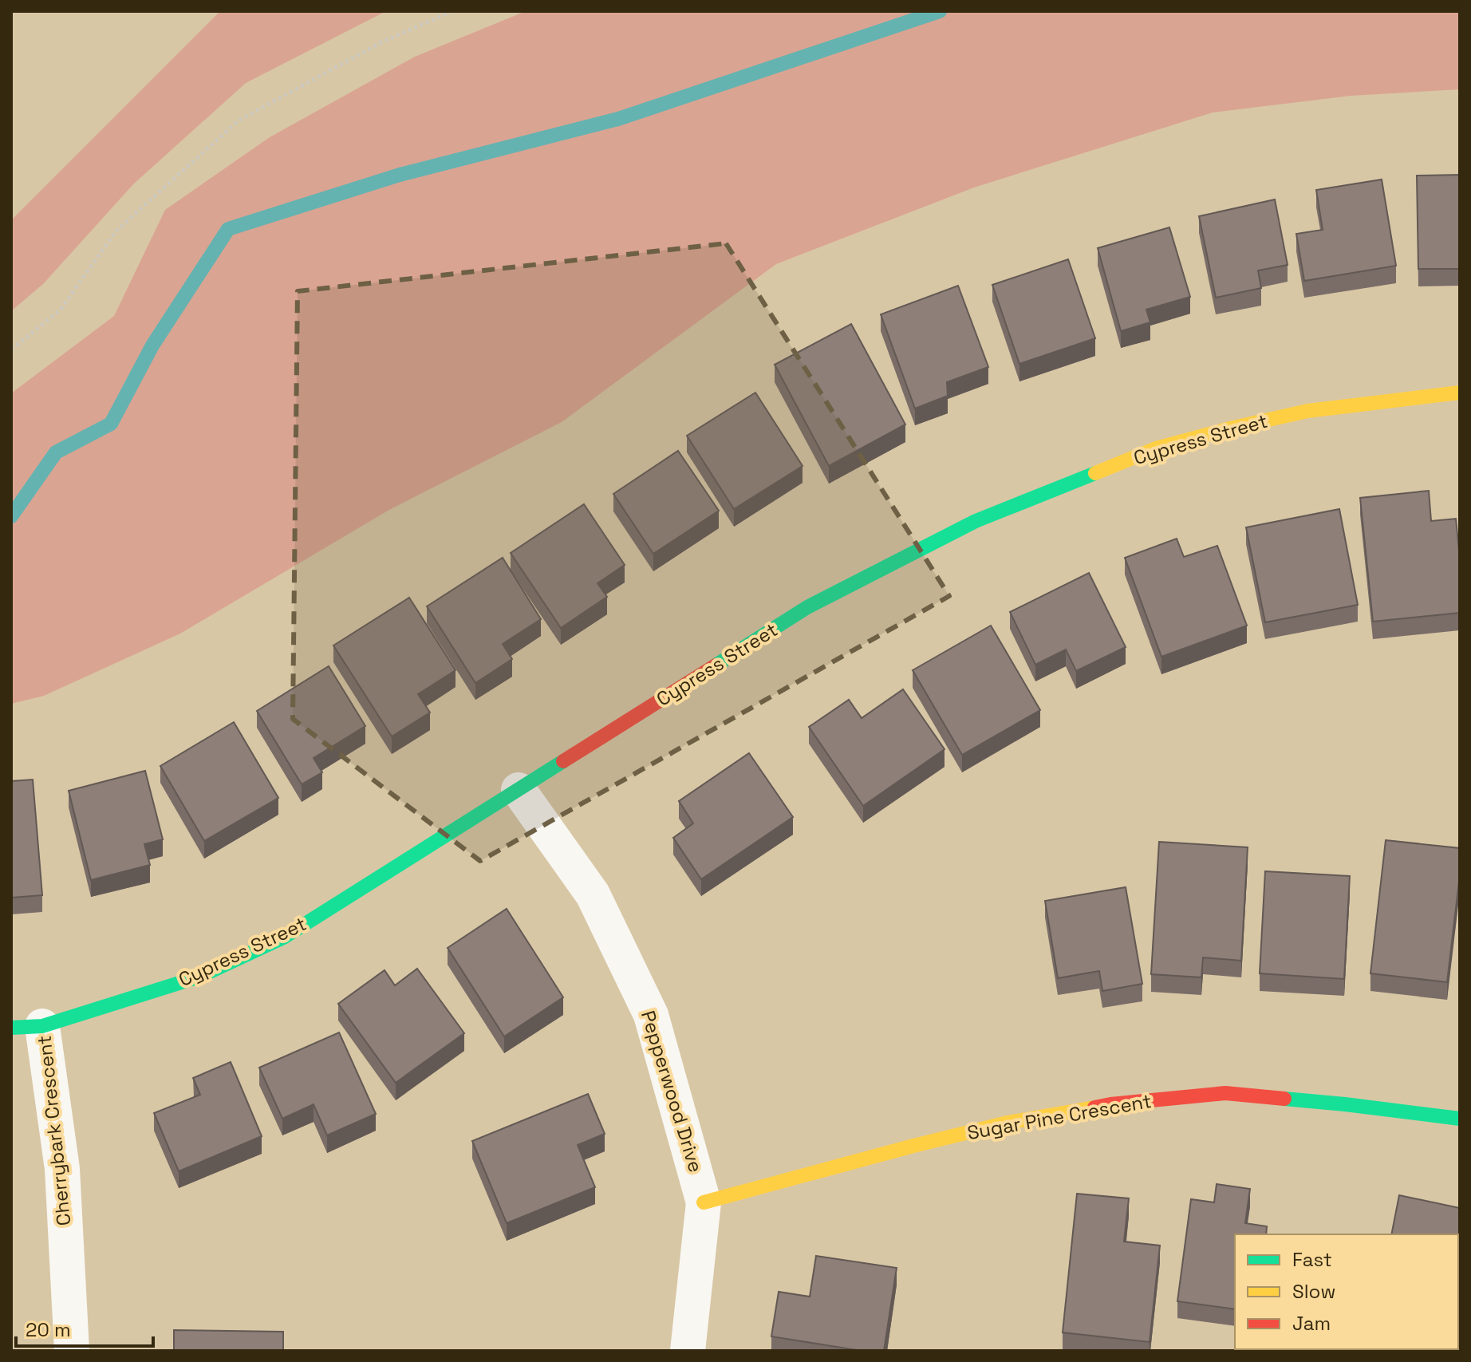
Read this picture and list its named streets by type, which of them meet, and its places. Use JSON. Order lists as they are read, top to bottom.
{
  "streets": {
    "street": [
      "Cypress Street",
      "Pepperwood Drive",
      "Sugar Pine Crescent",
      "Cherrybark Crescent"
    ]
  },
  "crossings": [
    ["Cypress Street", "Pepperwood Drive"],
    ["Cypress Street", "Cherrybark Crescent"],
    ["Pepperwood Drive", "Sugar Pine Crescent"]
  ],
  "legend": ["Fast", "Slow", "Jam"],
  "scale_bar": "20 m"
}
